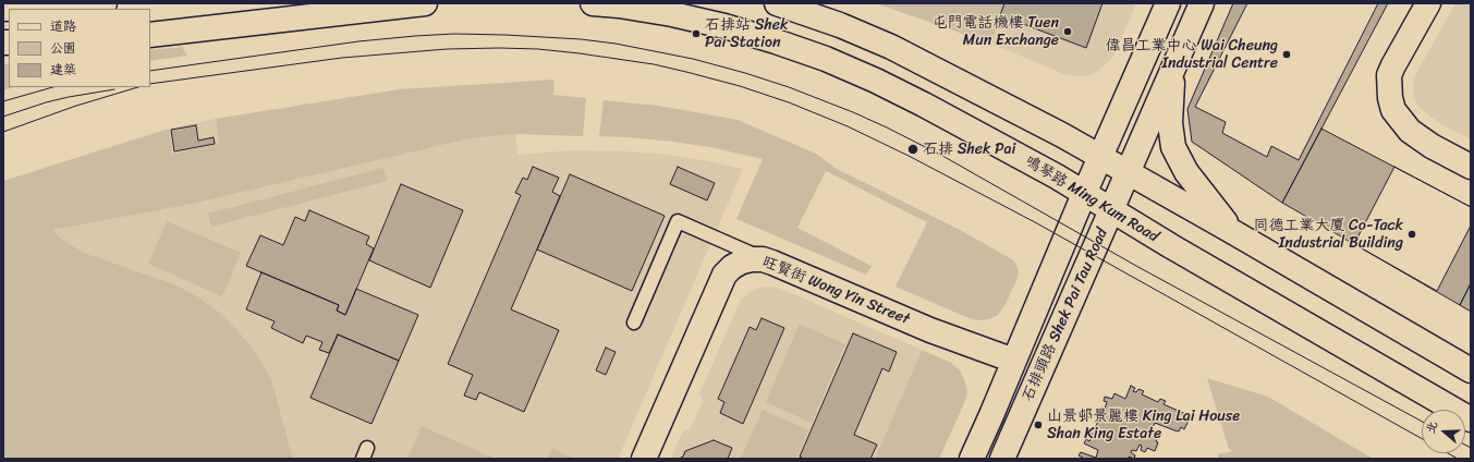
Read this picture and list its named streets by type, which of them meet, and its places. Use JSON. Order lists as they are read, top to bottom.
{
  "streets": {
    "main road": ["鳴琴路 Ming Kum Road", "旺賢街 Wong Yin Street", "石排頭路 Shek Pai Tau Road"]
  },
  "crossings": [
    ["鳴琴路 Ming Kum Road", "石排頭路 Shek Pai Tau Road"],
    ["旺賢街 Wong Yin Street", "石排頭路 Shek Pai Tau Road"]
  ],
  "places": [
    "屯門電話機樓 Tuen Mun Exchange",
    "石排站 Shek Pai Station",
    "偉昌工業中心 Wai Cheung Industrial Centre",
    "石排 Shek Pai",
    "同德工業大廈 Co-Tack Industrial Building",
    "山景邨景麗樓 King Lai House Shan King Estate"
  ],
  "legend": ["道路", "公園", "建築"],
  "north": "left"
}
